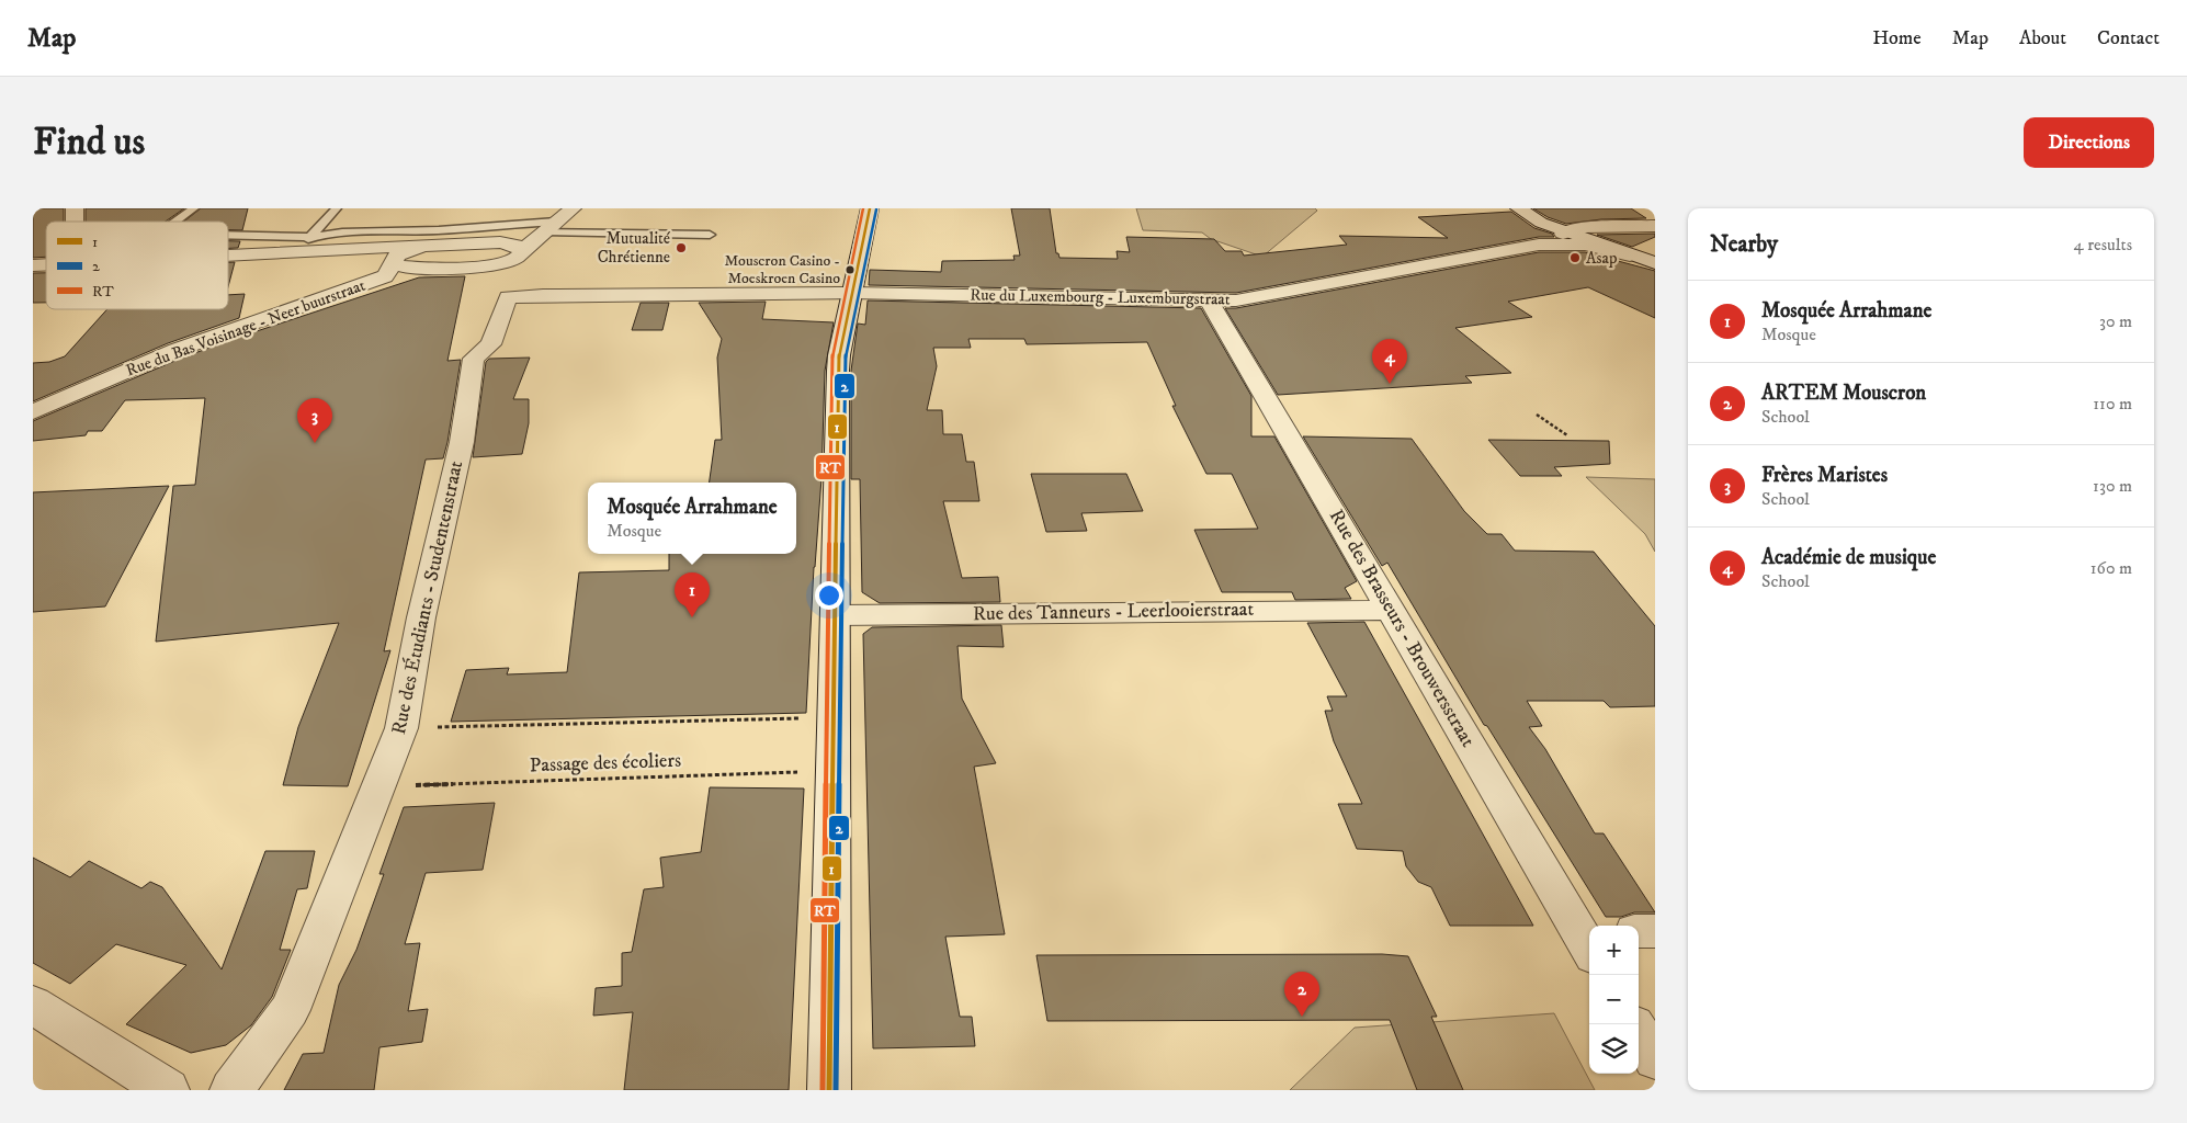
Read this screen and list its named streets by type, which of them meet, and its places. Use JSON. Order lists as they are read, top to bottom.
{
  "streets": {
    "street": [
      "Rue du Luxembourg - Luxemburgstraat",
      "Rue du Bas Voisinage - Neer buurstraat",
      "Rue des Étudiants - Studentenstraat",
      "Rue des Tanneurs - Leerlooierstraat",
      "Rue des Brasseurs - Brouwersstraat"
    ],
    "path": ["Passage des écoliers"]
  },
  "crossings": [
    ["Rue du Luxembourg - Luxemburgstraat", "Rue des Étudiants - Studentenstraat"],
    ["Rue du Luxembourg - Luxemburgstraat", "Rue des Brasseurs - Brouwersstraat"],
    ["Rue des Étudiants - Studentenstraat", "Passage des écoliers"],
    ["Rue des Tanneurs - Leerlooierstraat", "Rue des Brasseurs - Brouwersstraat"]
  ],
  "places": ["Mutualité Chrétienne", "Asap", "Mouscron Casino - Moeskroen Casino"],
  "lines": ["transit line 1", "transit line RT", "transit line 2"],
  "legend": ["1", "2", "RT"],
  "page": {
    "header": "Map",
    "nav": [
      "Home",
      "Map",
      "About",
      "Contact"
    ],
    "buttons": "Directions",
    "title": "Find us",
    "heading": ["Nearby", "4 results"],
    "list": [
      {
        "mark": "1",
        "name": "Mosquée Arrahmane",
        "note": "Mosque",
        "value": "30 m"
      },
      {
        "mark": "2",
        "name": "ARTEM Mouscron",
        "note": "School",
        "value": "110 m"
      },
      {
        "mark": "3",
        "name": "Frères Maristes",
        "note": "School",
        "value": "130 m"
      },
      {
        "mark": "4",
        "name": "Académie de musique",
        "note": "School",
        "value": "160 m"
      }
    ],
    "pins": [
      "4",
      "3",
      "1",
      "2"
    ],
    "popup": ["Mosquée Arrahmane", "Mosque"],
    "map_buttons": ["+", "−"]
  }
}
